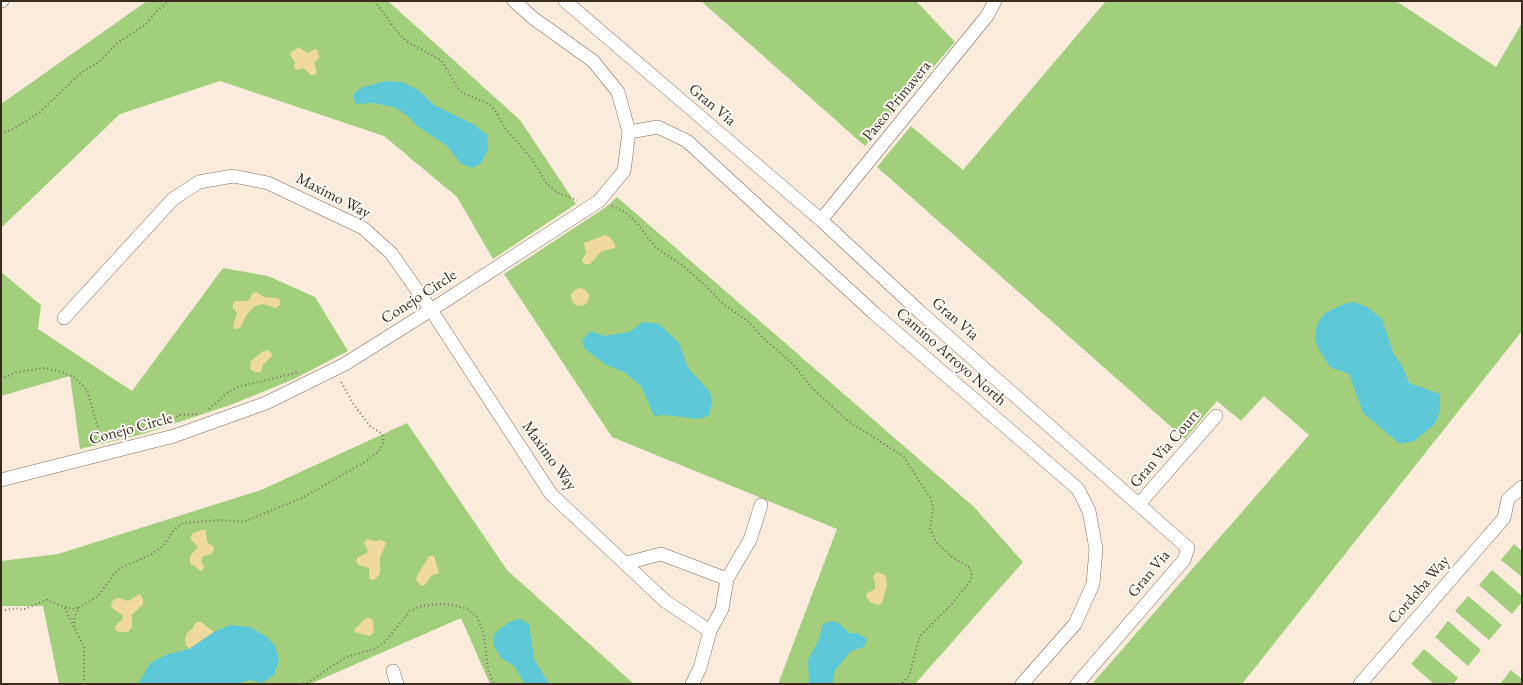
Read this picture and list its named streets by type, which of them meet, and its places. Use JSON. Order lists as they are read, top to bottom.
{
  "streets": {
    "street": [
      "Paseo Primavera",
      "Gran Via",
      "Maximo Way",
      "Conejo Circle",
      "Camino Arroyo North",
      "Gran Via Court",
      "Cordoba Way"
    ]
  },
  "crossings": [
    ["Paseo Primavera", "Gran Via"],
    ["Gran Via", "Gran Via Court"],
    ["Maximo Way", "Conejo Circle"],
    ["Conejo Circle", "Camino Arroyo North"]
  ]
}
